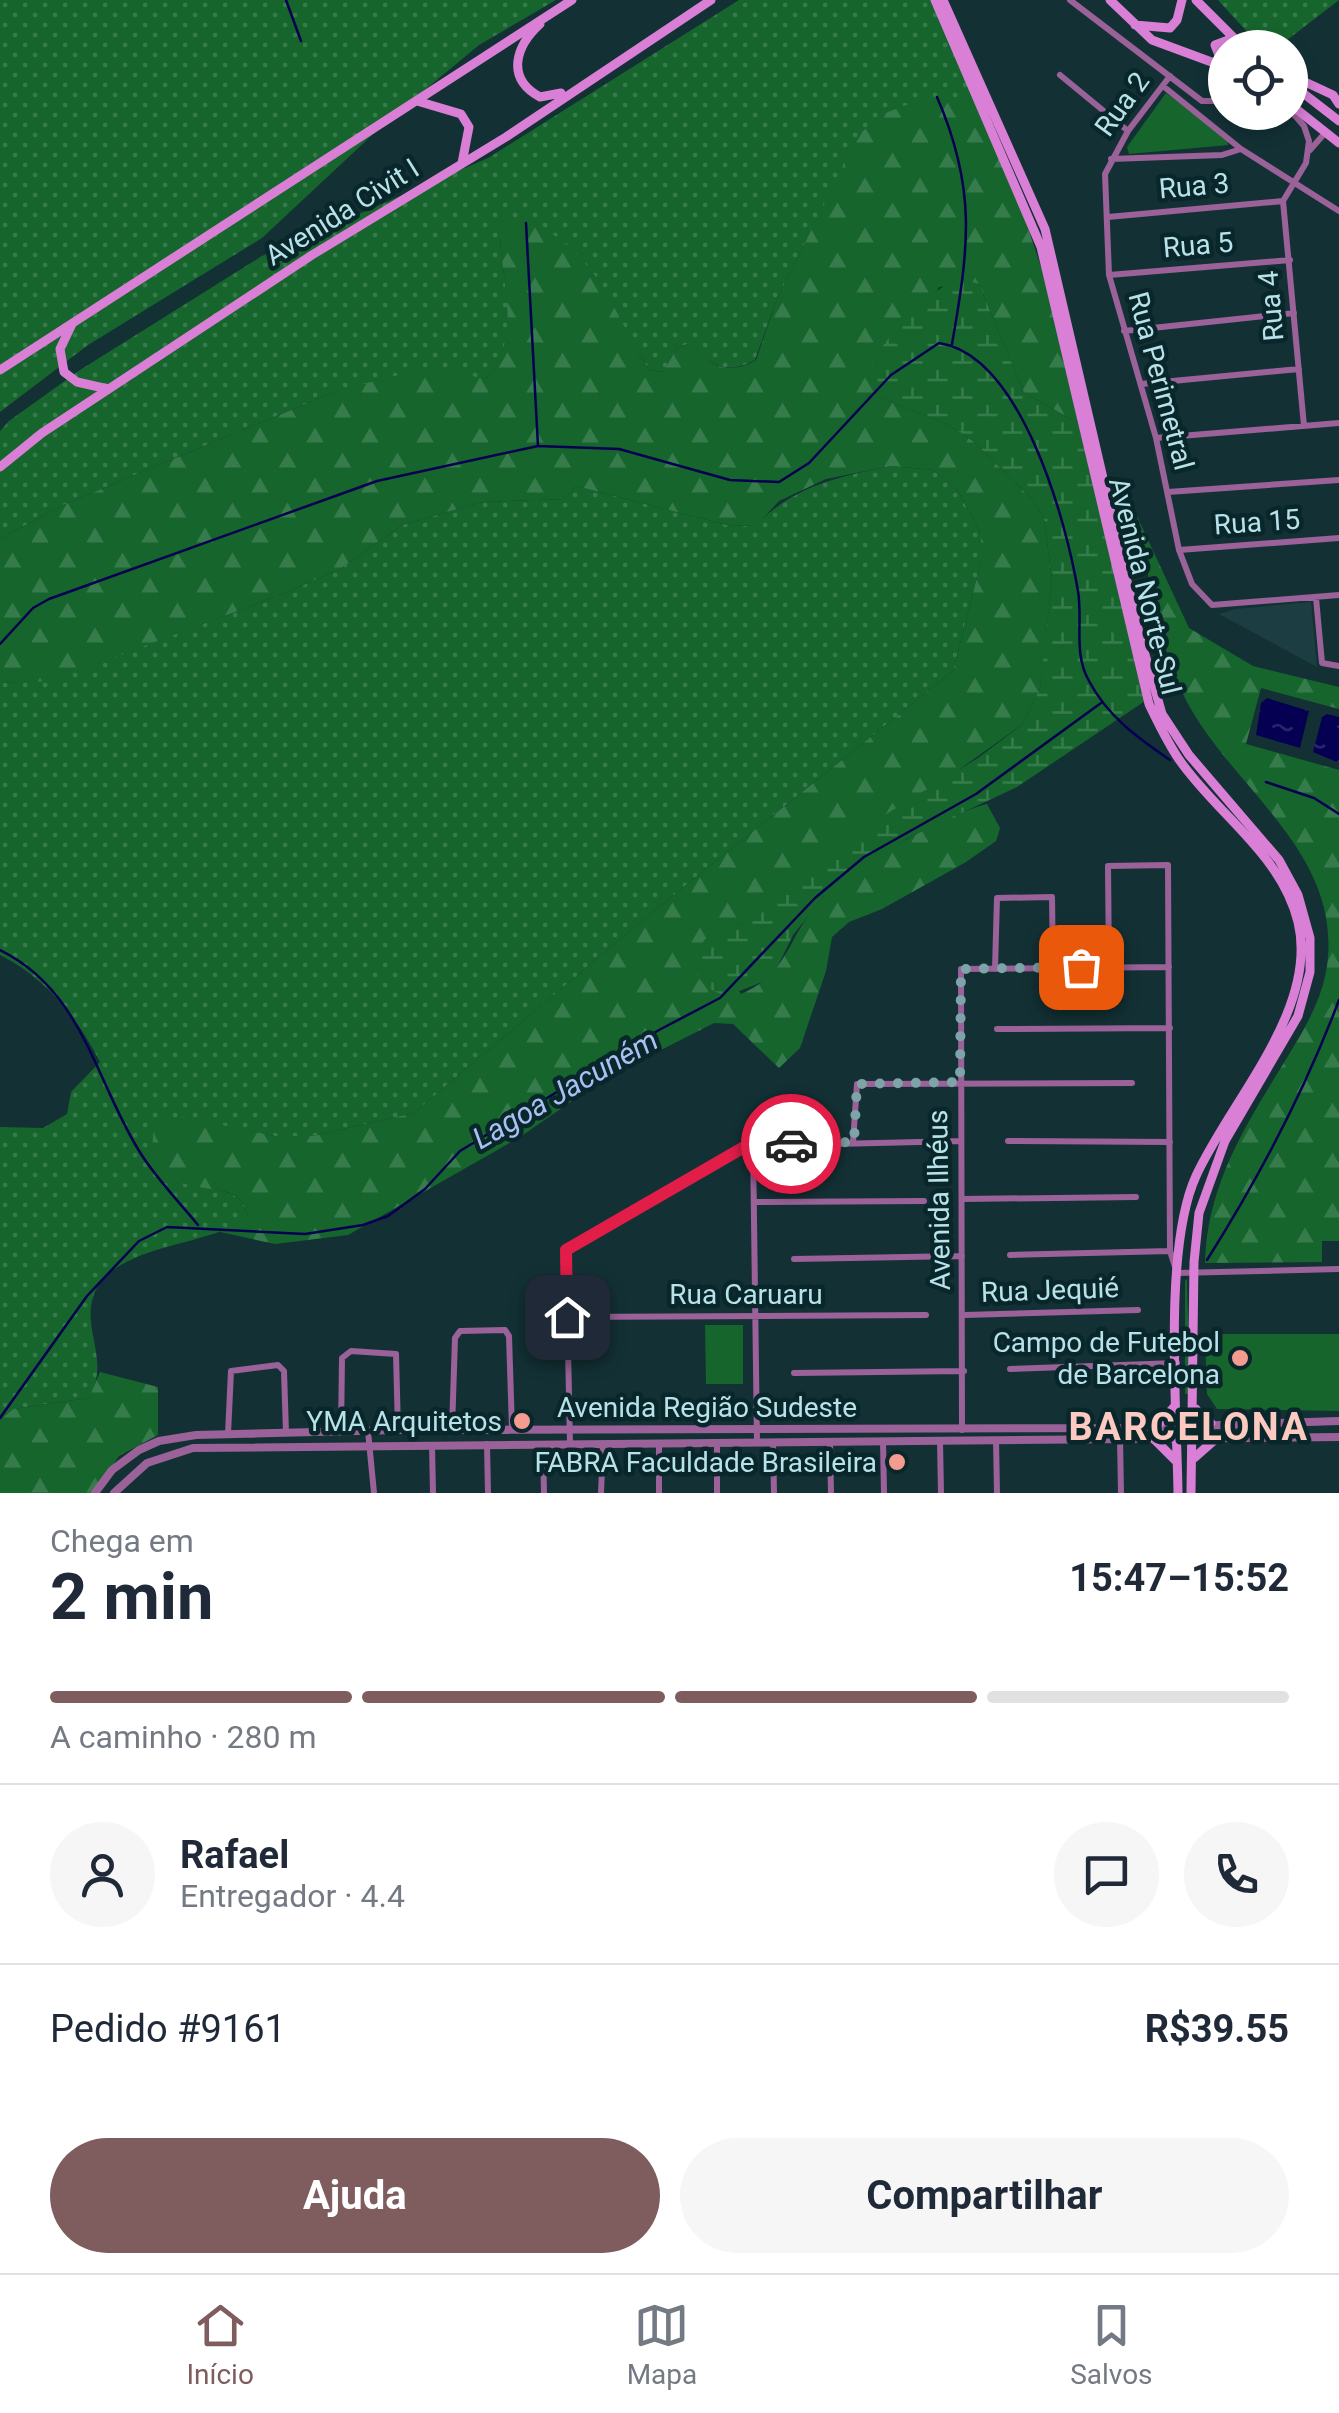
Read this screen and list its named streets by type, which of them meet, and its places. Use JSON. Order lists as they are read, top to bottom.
{
  "streets": {
    "main road": ["Avenida Civit I", "Avenida Norte-Sul"],
    "street": [
      "Rua 2",
      "Rua 3",
      "Rua 5",
      "Rua 4",
      "Rua Perimetral",
      "Rua 15",
      "Avenida Ilhéus",
      "Rua Jequié",
      "Rua Caruaru",
      "Avenida Região Sudeste"
    ]
  },
  "crossings": [
    ["Rua 2", "Rua Perimetral"],
    ["Rua 3", "Rua 4"],
    ["Rua 3", "Rua Perimetral"],
    ["Rua 5", "Rua 4"],
    ["Rua 5", "Rua Perimetral"],
    ["Rua Perimetral", "Rua 15"],
    ["Avenida Norte-Sul", "Avenida Região Sudeste"],
    ["Avenida Ilhéus", "Rua Jequié"],
    ["Avenida Ilhéus", "Avenida Região Sudeste"]
  ],
  "districts": ["BARCELONA"],
  "water": ["Lagoa Jacuném"],
  "places": ["Campo de Futebol de Barcelona", "YMA Arquitetos", "FABRA Faculdade Brasileira"],
  "page": {
    "heading": ["2 min", "Chega em", "15:47–15:52"],
    "panel": [
      "Rafael",
      "Entregador · 4.4",
      "Pedido #9161",
      "R$39.55"
    ],
    "bar": "A caminho · 280 m",
    "buttons": ["Ajuda", "Compartilhar"],
    "tabs": ["Início", "Mapa", "Salvos"]
  }
}
